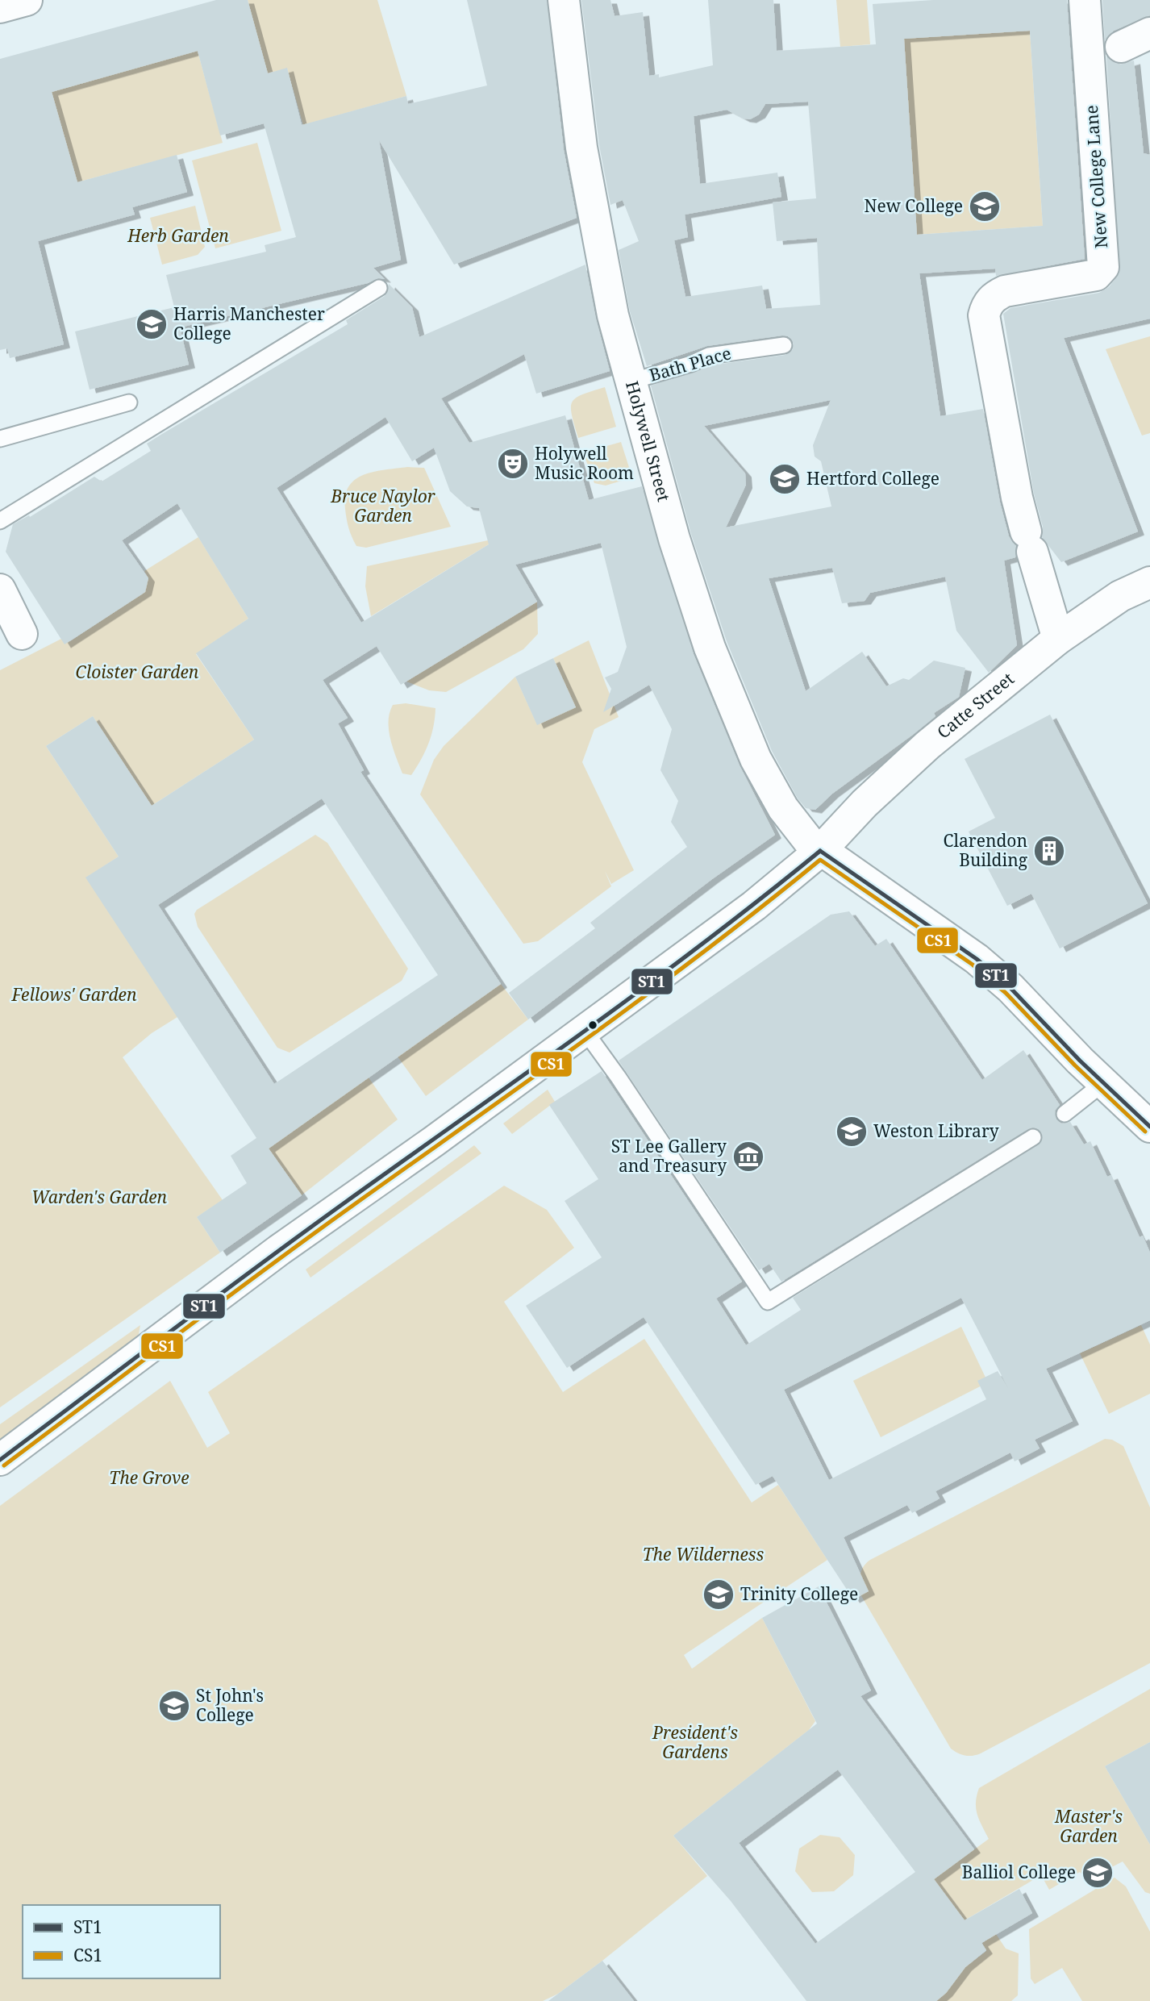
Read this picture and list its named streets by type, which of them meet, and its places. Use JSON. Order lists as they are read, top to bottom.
{
  "streets": {
    "street": ["New College Lane", "Holywell Street", "Catte Street"],
    "lane": ["Bath Place"]
  },
  "crossings": [
    ["New College Lane", "Catte Street"],
    ["Bath Place", "Holywell Street"],
    ["Holywell Street", "Catte Street"]
  ],
  "parks": [
    "Herb Garden",
    "Bruce Naylor Garden",
    "Cloister Garden",
    "Fellows' Garden",
    "Warden's Garden",
    "The Grove",
    "The Wilderness",
    "President's Gardens",
    "Master's Garden"
  ],
  "places": {
    "school or university": [
      "New College",
      "Harris Manchester College",
      "Hertford College",
      "Weston Library",
      "Trinity College",
      "St John's College",
      "Balliol College"
    ],
    "theatre": ["Holywell Music Room"],
    "building": ["Clarendon Building"],
    "museum": ["ST Lee Gallery and Treasury"]
  },
  "lines": ["transit line ST1", "transit line CS1"],
  "legend": ["ST1", "CS1"]
}
